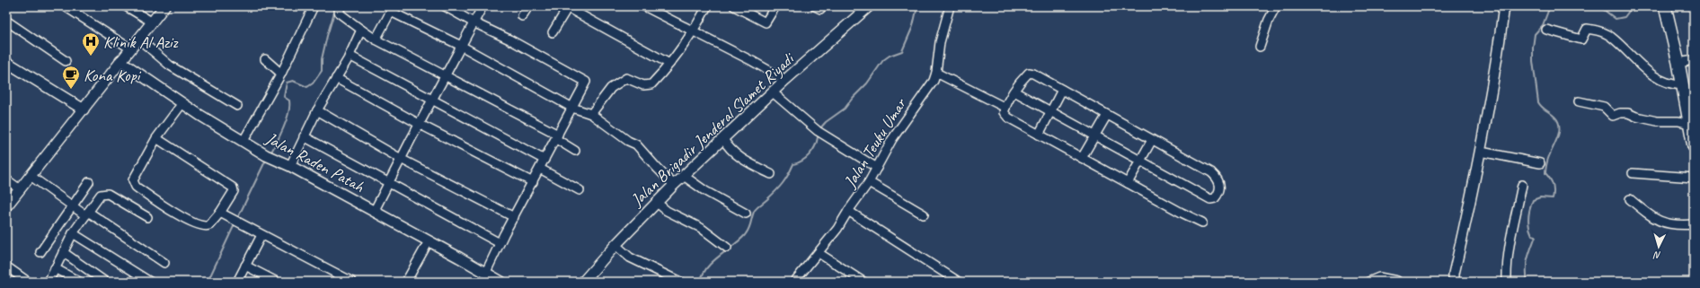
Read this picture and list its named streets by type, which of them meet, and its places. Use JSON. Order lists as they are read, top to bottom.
{
  "streets": {
    "main road": ["Jalan Brigadir Jenderal Slamet Riyadi", "Jalan Raden Patah"],
    "street": ["Jalan Teuku Umar"]
  },
  "places": {
    "hospital": ["Klinik Al Aziz"],
    "cafe": ["Kona Kopi"]
  },
  "north": "bottom"
}
